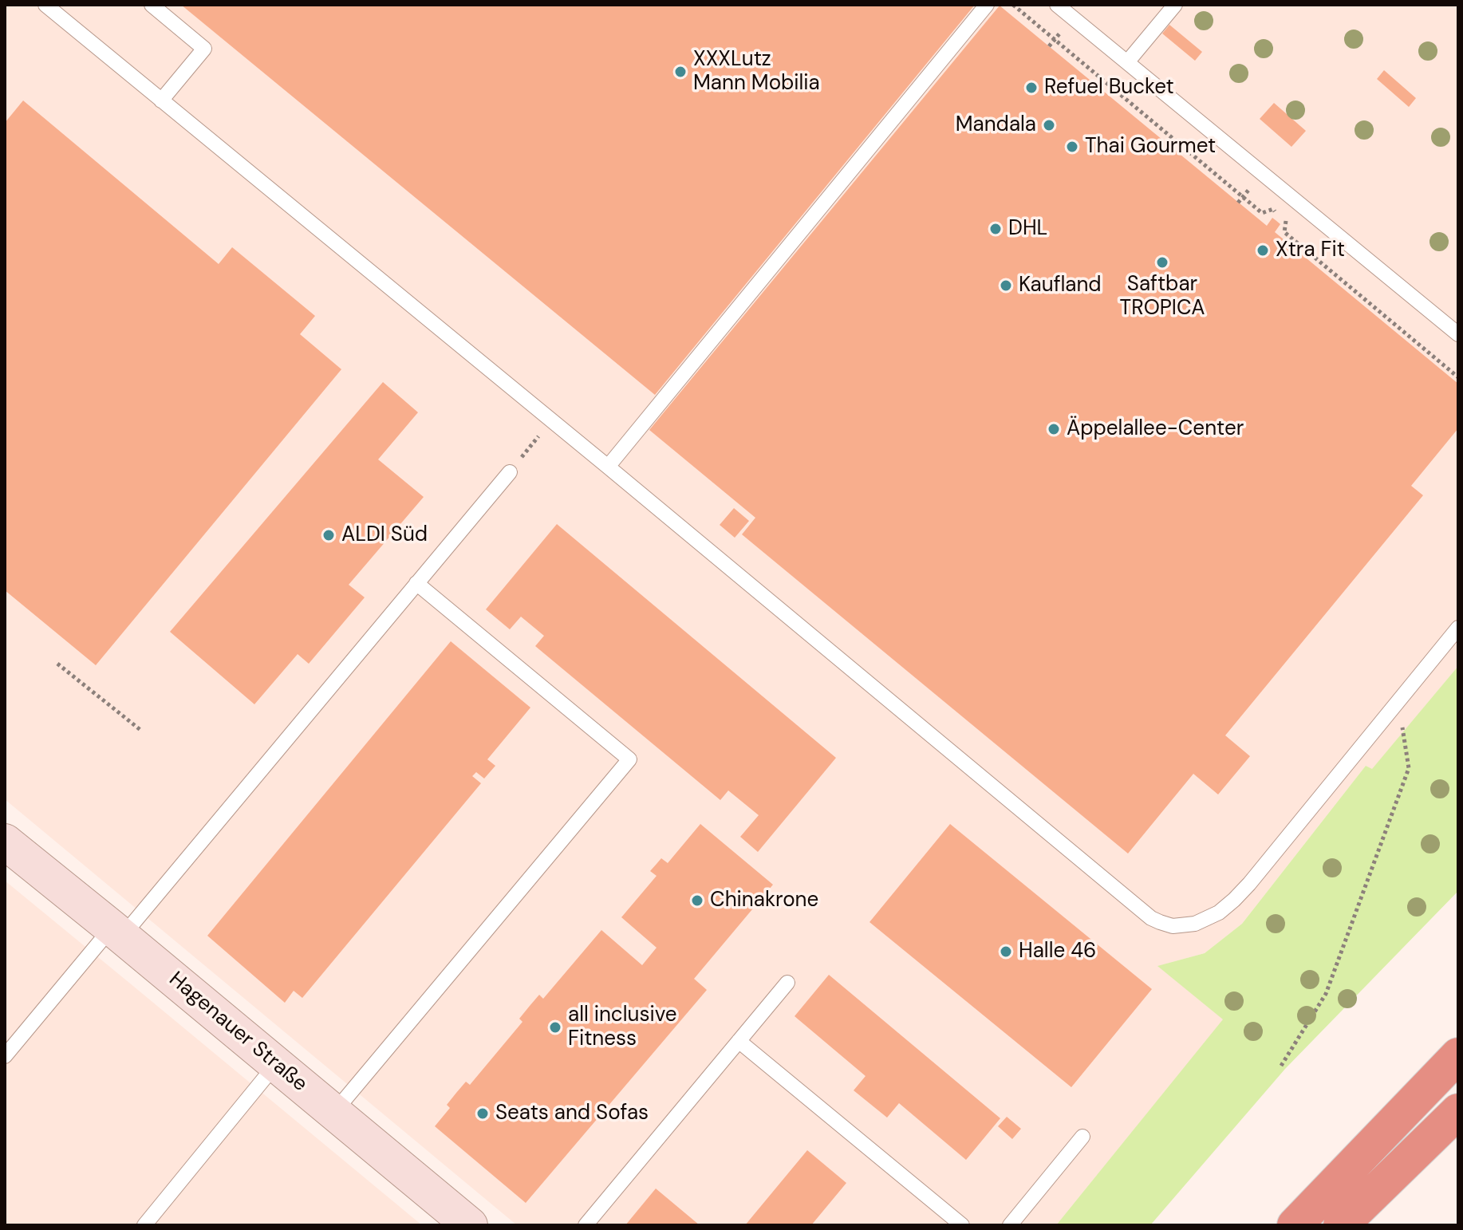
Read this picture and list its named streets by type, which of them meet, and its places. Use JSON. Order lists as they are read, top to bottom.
{
  "streets": {
    "street": ["Hagenauer Straße"]
  },
  "places": [
    "XXXLutz Mann Mobilia",
    "Refuel Bucket",
    "Mandala",
    "Thai Gourmet",
    "DHL",
    "Xtra Fit",
    "Saftbar TROPICA",
    "Kaufland",
    "Äppelallee-Center",
    "ALDI Süd",
    "Chinakrone",
    "Halle 46",
    "all inclusive Fitness",
    "Seats and Sofas"
  ]
}
